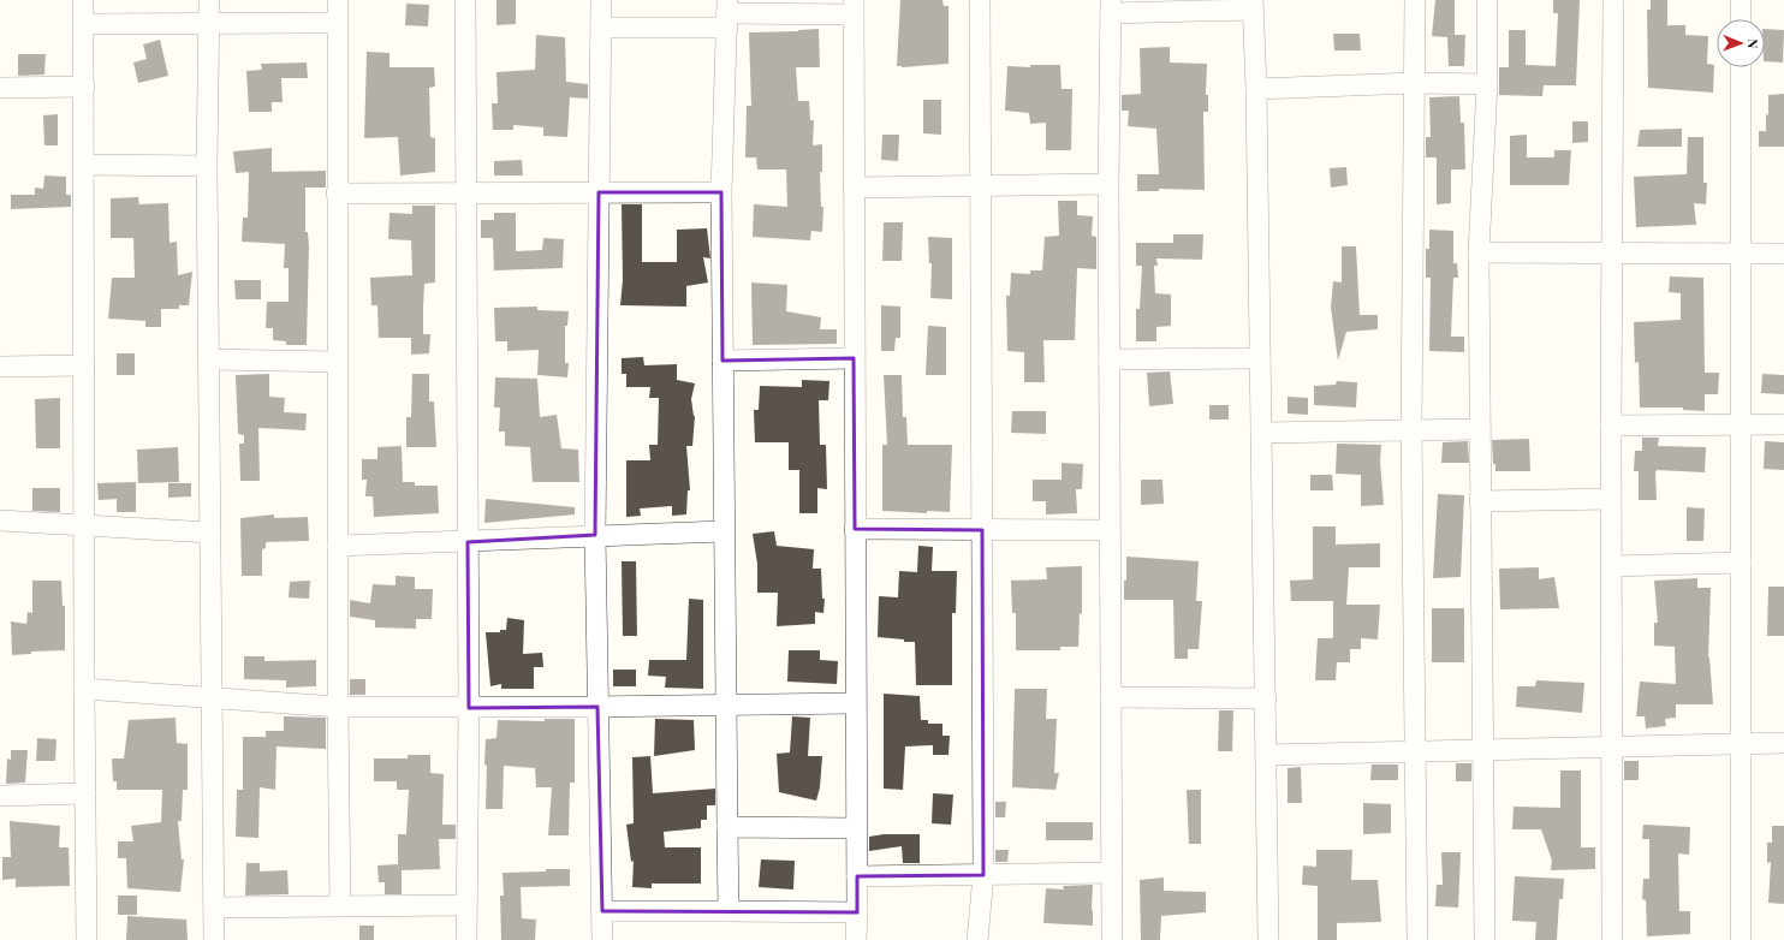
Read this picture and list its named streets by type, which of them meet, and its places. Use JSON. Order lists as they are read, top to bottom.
{
  "north": "right"
}
